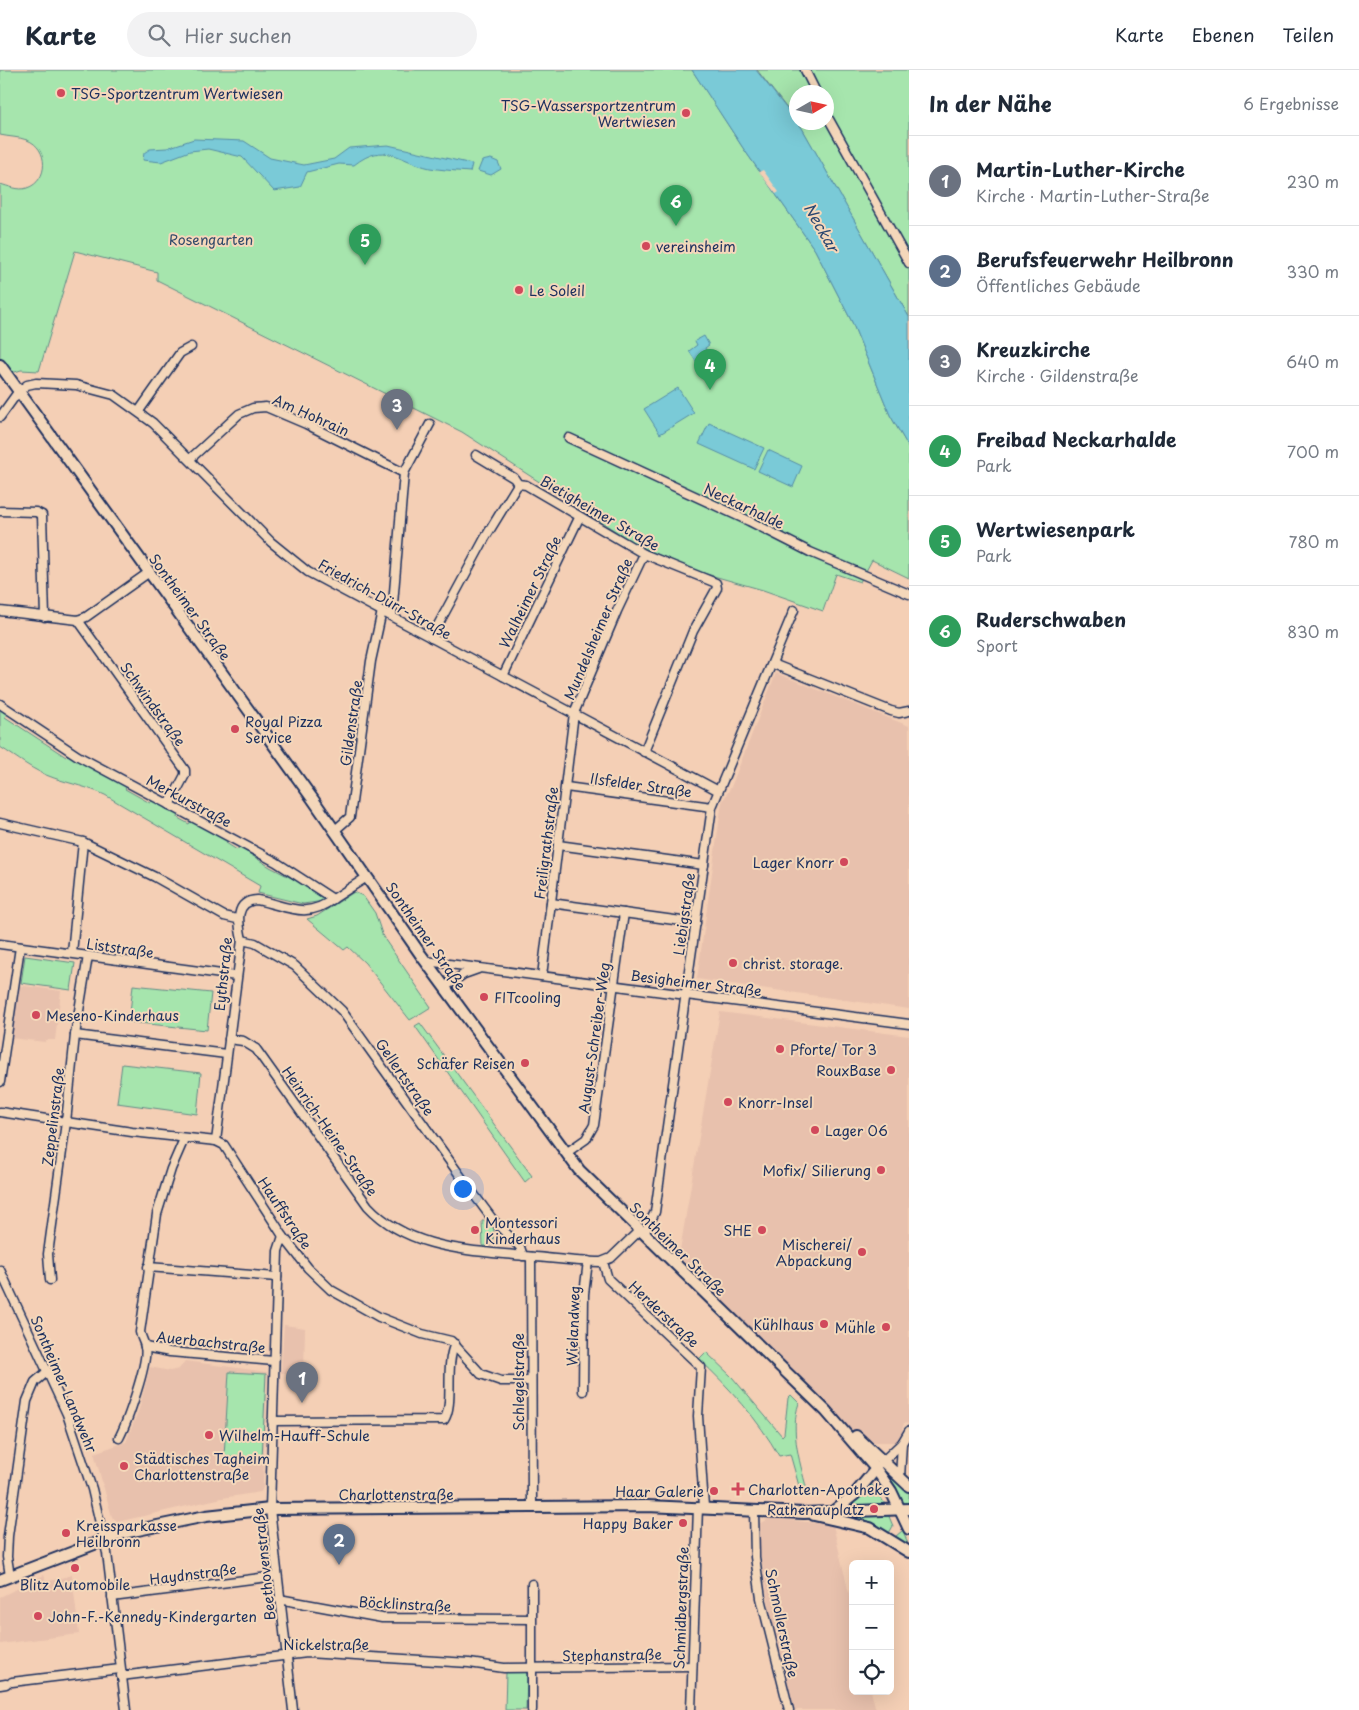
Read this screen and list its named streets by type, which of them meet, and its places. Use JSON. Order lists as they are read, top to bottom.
{
  "streets": {
    "main road": ["Sontheimer Straße", "Charlottenstraße"],
    "street": [
      "Am Hohrain",
      "Neckarhalde",
      "Bietigheimer Straße",
      "Walheimer Straße",
      "Friedrich-Dürr-Straße",
      "Mundelsheimer Straße",
      "Schwindstraße",
      "Gildenstraße",
      "Ilsfelder Straße",
      "Merkurstraße",
      "Freiligrathstraße",
      "Liebigstraße",
      "Liststraße",
      "Eythstraße",
      "Besigheimer Straße",
      "August-Schreiber-Weg",
      "Gellertstraße",
      "Zeppelinstraße",
      "Heinrich-Heine-Straße",
      "Hauffstraße",
      "Herderstraße",
      "Wielandweg",
      "Auerbachstraße",
      "Schlegelstraße",
      "Sontheimer Landwehr",
      "Beethovenstraße",
      "Haydnstraße",
      "Böcklinstraße",
      "Schmidbergstraße",
      "Schmollerstraße",
      "Nickelstraße",
      "Stephanstraße"
    ]
  },
  "crossings": [
    ["Am Hohrain", "Friedrich-Dürr-Straße"],
    ["Bietigheimer Straße", "Walheimer Straße"],
    ["Bietigheimer Straße", "Friedrich-Dürr-Straße"],
    ["Bietigheimer Straße", "Mundelsheimer Straße"],
    ["Walheimer Straße", "Friedrich-Dürr-Straße"],
    ["Friedrich-Dürr-Straße", "Sontheimer Straße"],
    ["Friedrich-Dürr-Straße", "Mundelsheimer Straße"],
    ["Friedrich-Dürr-Straße", "Gildenstraße"],
    ["Friedrich-Dürr-Straße", "Freiligrathstraße"],
    ["Friedrich-Dürr-Straße", "Liebigstraße"],
    ["Sontheimer Straße", "Gildenstraße"],
    ["Sontheimer Straße", "Liebigstraße"],
    ["Sontheimer Straße", "Besigheimer Straße"],
    ["Sontheimer Straße", "August-Schreiber-Weg"],
    ["Sontheimer Straße", "Charlottenstraße"],
    ["Mundelsheimer Straße", "Freiligrathstraße"],
    ["Schwindstraße", "Merkurstraße"],
    ["Ilsfelder Straße", "Freiligrathstraße"],
    ["Ilsfelder Straße", "Liebigstraße"],
    ["Merkurstraße", "Eythstraße"],
    ["Freiligrathstraße", "Besigheimer Straße"],
    ["Liebigstraße", "Besigheimer Straße"],
    ["Liststraße", "Eythstraße"],
    ["Liststraße", "Zeppelinstraße"],
    ["Eythstraße", "Gellertstraße"],
    ["Eythstraße", "Heinrich-Heine-Straße"],
    ["Eythstraße", "Hauffstraße"],
    ["Besigheimer Straße", "August-Schreiber-Weg"],
    ["Gellertstraße", "Heinrich-Heine-Straße"],
    ["Gellertstraße", "Schlegelstraße"],
    ["Heinrich-Heine-Straße", "Herderstraße"],
    ["Heinrich-Heine-Straße", "Wielandweg"],
    ["Heinrich-Heine-Straße", "Schlegelstraße"],
    ["Hauffstraße", "Beethovenstraße"],
    ["Herderstraße", "Charlottenstraße"],
    ["Herderstraße", "Schmidbergstraße"],
    ["Auerbachstraße", "Beethovenstraße"],
    ["Schlegelstraße", "Charlottenstraße"],
    ["Sontheimer Landwehr", "Charlottenstraße"],
    ["Sontheimer Landwehr", "Haydnstraße"],
    ["Sontheimer Landwehr", "Nickelstraße"],
    ["Charlottenstraße", "Beethovenstraße"],
    ["Charlottenstraße", "Schmidbergstraße"],
    ["Charlottenstraße", "Schmollerstraße"],
    ["Beethovenstraße", "Haydnstraße"],
    ["Beethovenstraße", "Böcklinstraße"],
    ["Beethovenstraße", "Nickelstraße"],
    ["Schmidbergstraße", "Stephanstraße"],
    ["Nickelstraße", "Stephanstraße"]
  ],
  "water": ["Neckar"],
  "parks": ["Rosengarten"],
  "places": {
    "other": [
      "TSG-Sportzentrum Wertwiesen",
      "TSG-Wassersportzentrum Wertwiesen",
      "vereinsheim",
      "Le Soleil",
      "Royal Pizza Service",
      "Lager Knorr",
      "christ. storage.",
      "FITcooling",
      "Meseno-Kinderhaus",
      "Pforte/ Tor 3",
      "Schäfer Reisen",
      "RouxBase",
      "Knorr-Insel",
      "Lager 06",
      "Mofix/ Silierung",
      "Montessori Kinderhaus",
      "SHE",
      "Mischerei/ Abpackung",
      "Kühlhaus",
      "Mühle",
      "Wilhelm-Hauff-Schule",
      "Städtisches Tagheim Charlottenstraße",
      "Haar Galerie",
      "Rathenauplatz",
      "Happy Baker",
      "Kreissparkasse Heilbronn",
      "Blitz Automobile",
      "John-F.-Kennedy-Kindergarten"
    ],
    "health": ["Charlotten-Apotheke"]
  },
  "north": "right",
  "page": {
    "header": "Karte",
    "search": "Hier suchen",
    "nav": ["Karte", "Ebenen", "Teilen"],
    "heading": ["In der Nähe", "6 Ergebnisse"],
    "list": [
      {
        "mark": "1",
        "name": "Martin-Luther-Kirche",
        "note": "Kirche · Martin-Luther-Straße",
        "value": "230 m"
      },
      {
        "mark": "2",
        "name": "Berufsfeuerwehr Heilbronn",
        "note": "Öffentliches Gebäude",
        "value": "330 m"
      },
      {
        "mark": "3",
        "name": "Kreuzkirche",
        "note": "Kirche · Gildenstraße",
        "value": "640 m"
      },
      {
        "mark": "4",
        "name": "Freibad Neckarhalde",
        "note": "Park",
        "value": "700 m"
      },
      {
        "mark": "5",
        "name": "Wertwiesenpark",
        "note": "Park",
        "value": "780 m"
      },
      {
        "mark": "6",
        "name": "Ruderschwaben",
        "note": "Sport",
        "value": "830 m"
      }
    ],
    "pins": [
      "6",
      "5",
      "4",
      "3",
      "1",
      "2"
    ],
    "map_buttons": ["+", "−"]
  }
}
